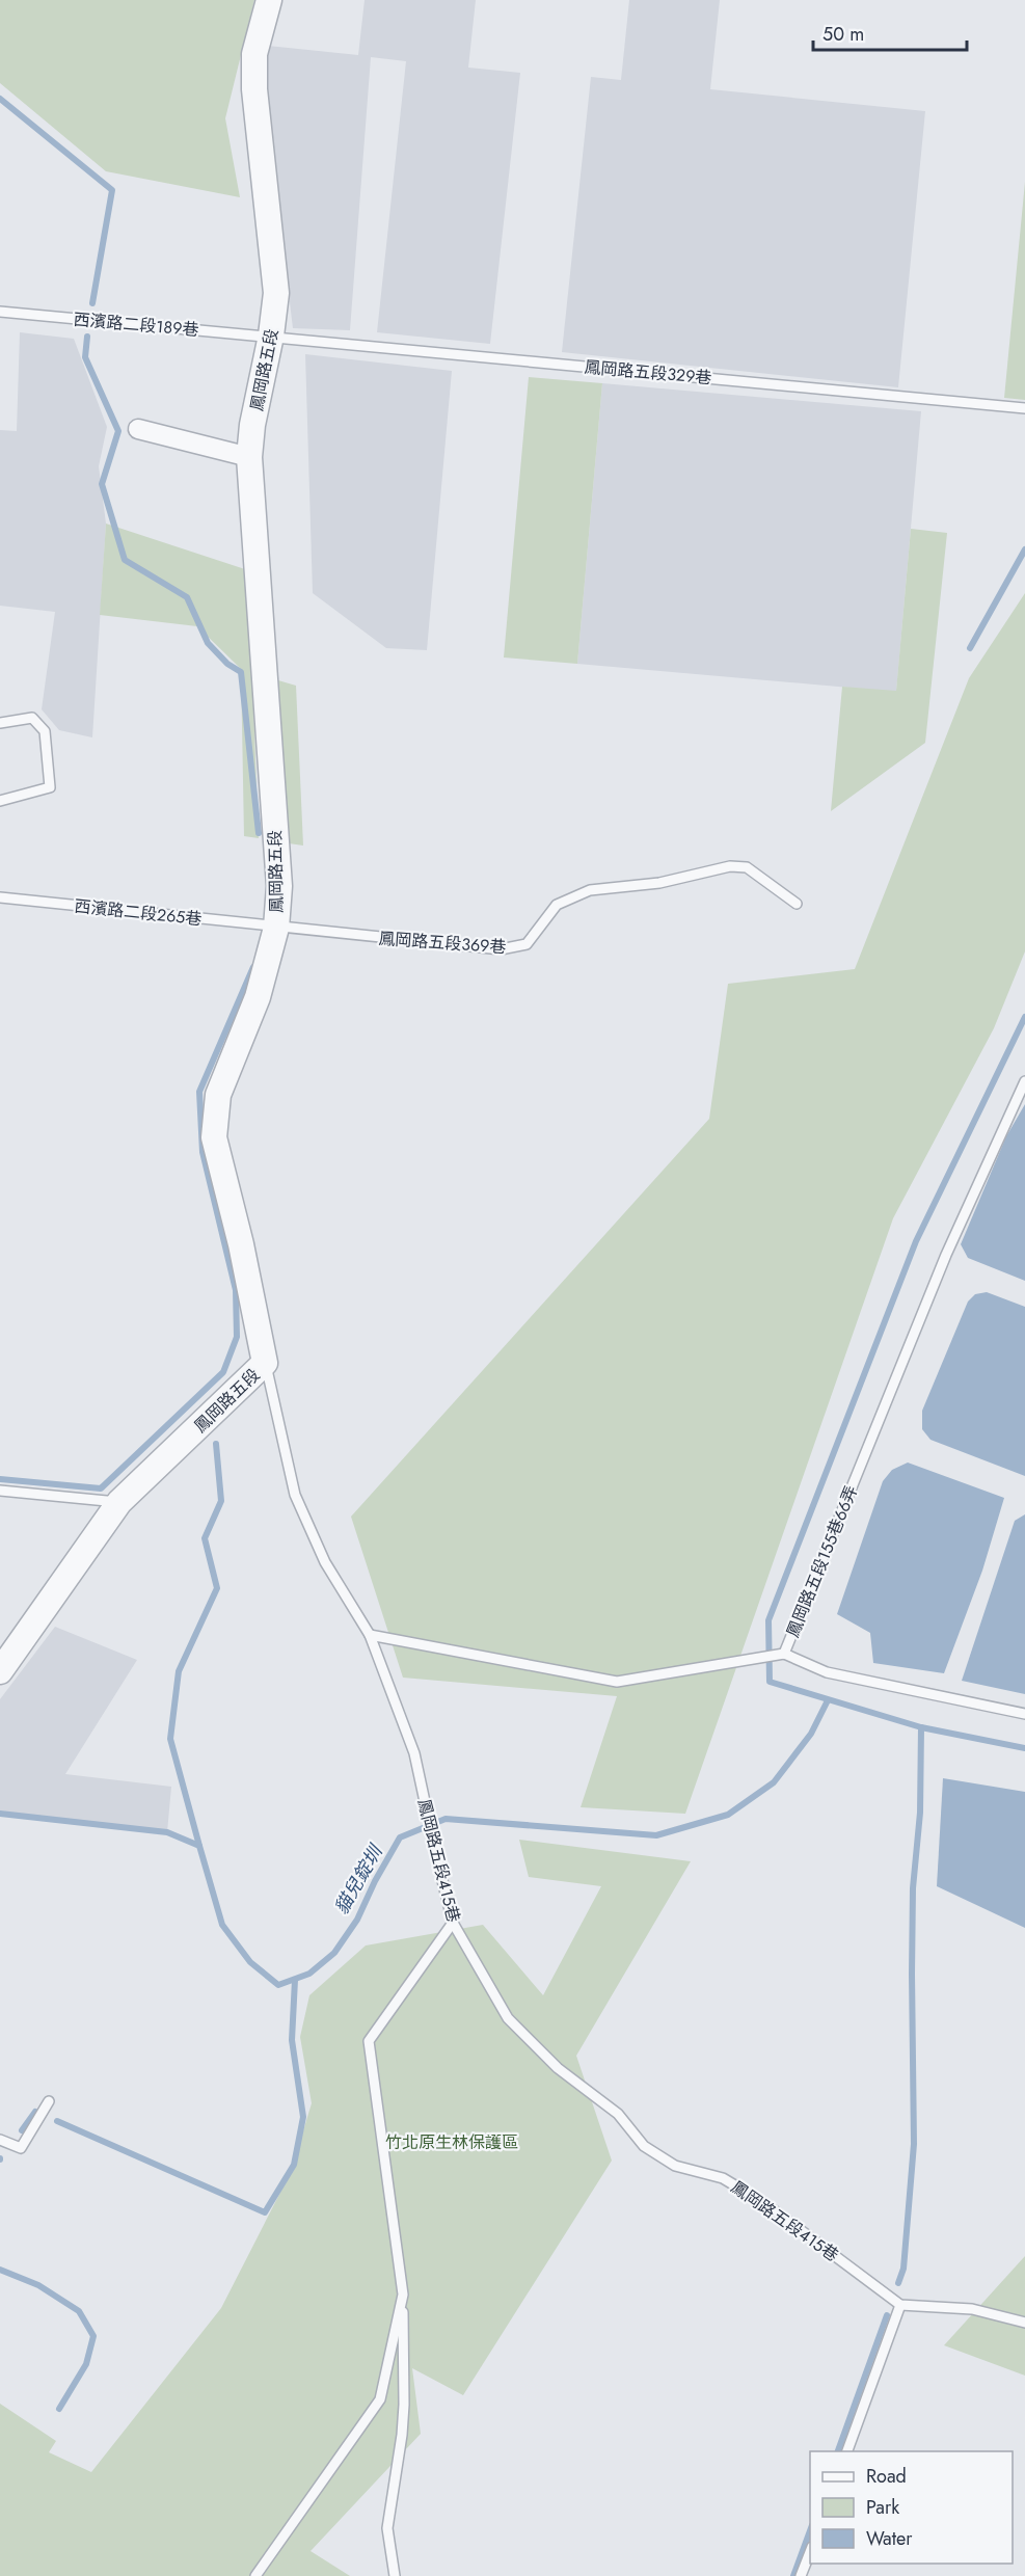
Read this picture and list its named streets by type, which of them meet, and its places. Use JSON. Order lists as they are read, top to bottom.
{
  "streets": {
    "street": ["鳳岡路五段"],
    "lane": [
      "西濱路二段189巷",
      "鳳岡路五段329巷",
      "西濱路二段265巷",
      "鳳岡路五段369巷",
      "鳳岡路五段155巷66弄",
      "鳳岡路五段415巷"
    ]
  },
  "crossings": [
    ["西濱路二段189巷", "鳳岡路五段"],
    ["西濱路二段189巷", "鳳岡路五段329巷"],
    ["鳳岡路五段", "鳳岡路五段329巷"],
    ["鳳岡路五段", "西濱路二段265巷"],
    ["鳳岡路五段", "鳳岡路五段369巷"],
    ["鳳岡路五段", "鳳岡路五段415巷"],
    ["西濱路二段265巷", "鳳岡路五段369巷"],
    ["鳳岡路五段155巷66弄", "鳳岡路五段415巷"]
  ],
  "water": ["貓兒錠圳"],
  "parks": ["竹北原生林保護區"],
  "legend": ["Road", "Park", "Water"],
  "scale_bar": "50 m"
}
